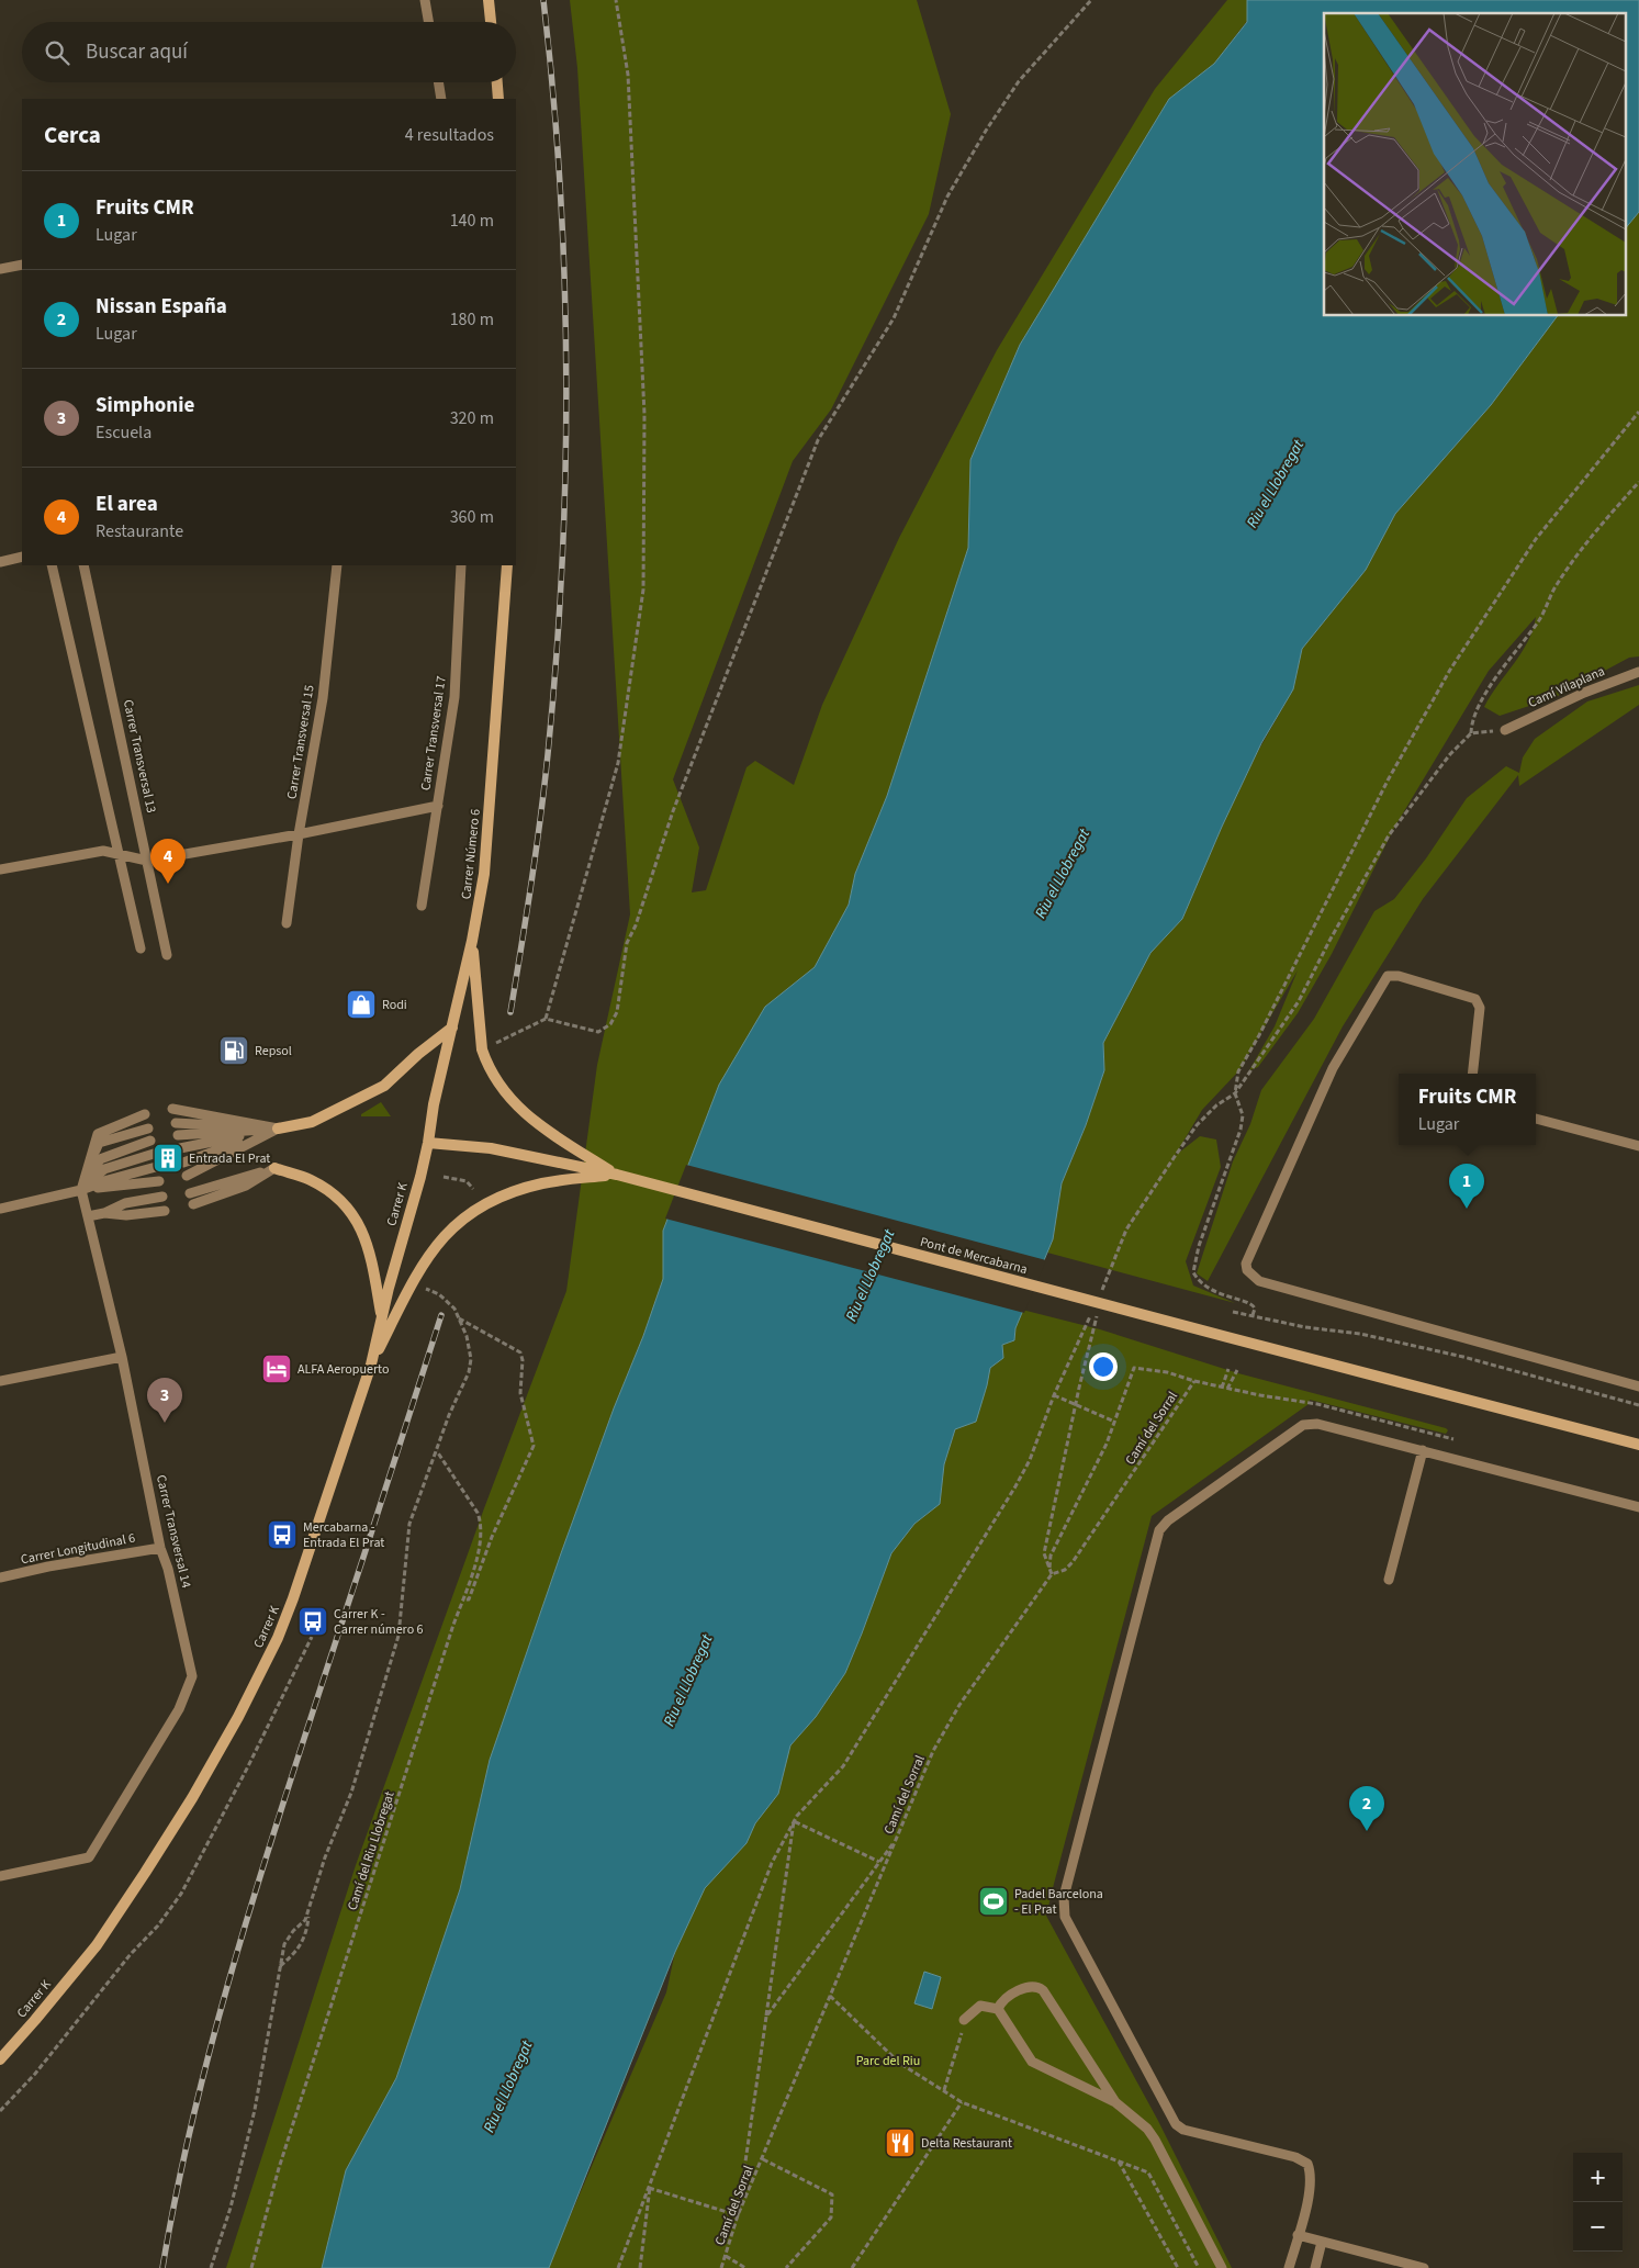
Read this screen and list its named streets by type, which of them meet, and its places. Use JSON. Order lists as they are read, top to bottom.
{
  "streets": {
    "main road": ["Carrer Número 6", "Carrer K", "Pont de Mercabarna"],
    "lane": [
      "Camí Vilaplana",
      "Carrer Transversal 17",
      "Carrer Transversal 15",
      "Carrer Transversal 13",
      "Carrer Transversal 14",
      "Carrer Longitudinal 6"
    ],
    "path": ["Camí del Sorral", "Camí del Riu Llobregat"]
  },
  "crossings": [
    ["Carrer Número 6", "Carrer K"],
    ["Carrer Transversal 14", "Carrer Longitudinal 6"]
  ],
  "water": ["Riu el Llobregat"],
  "parks": ["Parc del Riu"],
  "places": {
    "shop": ["Rodi"],
    "fuel station": ["Repsol"],
    "building": ["Entrada El Prat"],
    "hotel": ["ALFA Aeropuerto"],
    "bus stop": ["Mercabarna - Entrada El Prat", "Carrer K - Carrer número 6"],
    "sports": ["Padel Barcelona - El Prat"],
    "restaurant": ["Delta Restaurant"]
  },
  "page": {
    "search": "Buscar aquí",
    "heading": ["Cerca", "4 resultados"],
    "list": [
      {
        "mark": "1",
        "name": "Fruits CMR",
        "note": "Lugar",
        "value": "140 m"
      },
      {
        "mark": "2",
        "name": "Nissan España",
        "note": "Lugar",
        "value": "180 m"
      },
      {
        "mark": "3",
        "name": "Simphonie",
        "note": "Escuela",
        "value": "320 m"
      },
      {
        "mark": "4",
        "name": "El area",
        "note": "Restaurante",
        "value": "360 m"
      }
    ],
    "pins": [
      "4",
      "1",
      "3",
      "2"
    ],
    "popup": ["Fruits CMR", "Lugar"],
    "map_buttons": ["+", "−"]
  }
}
